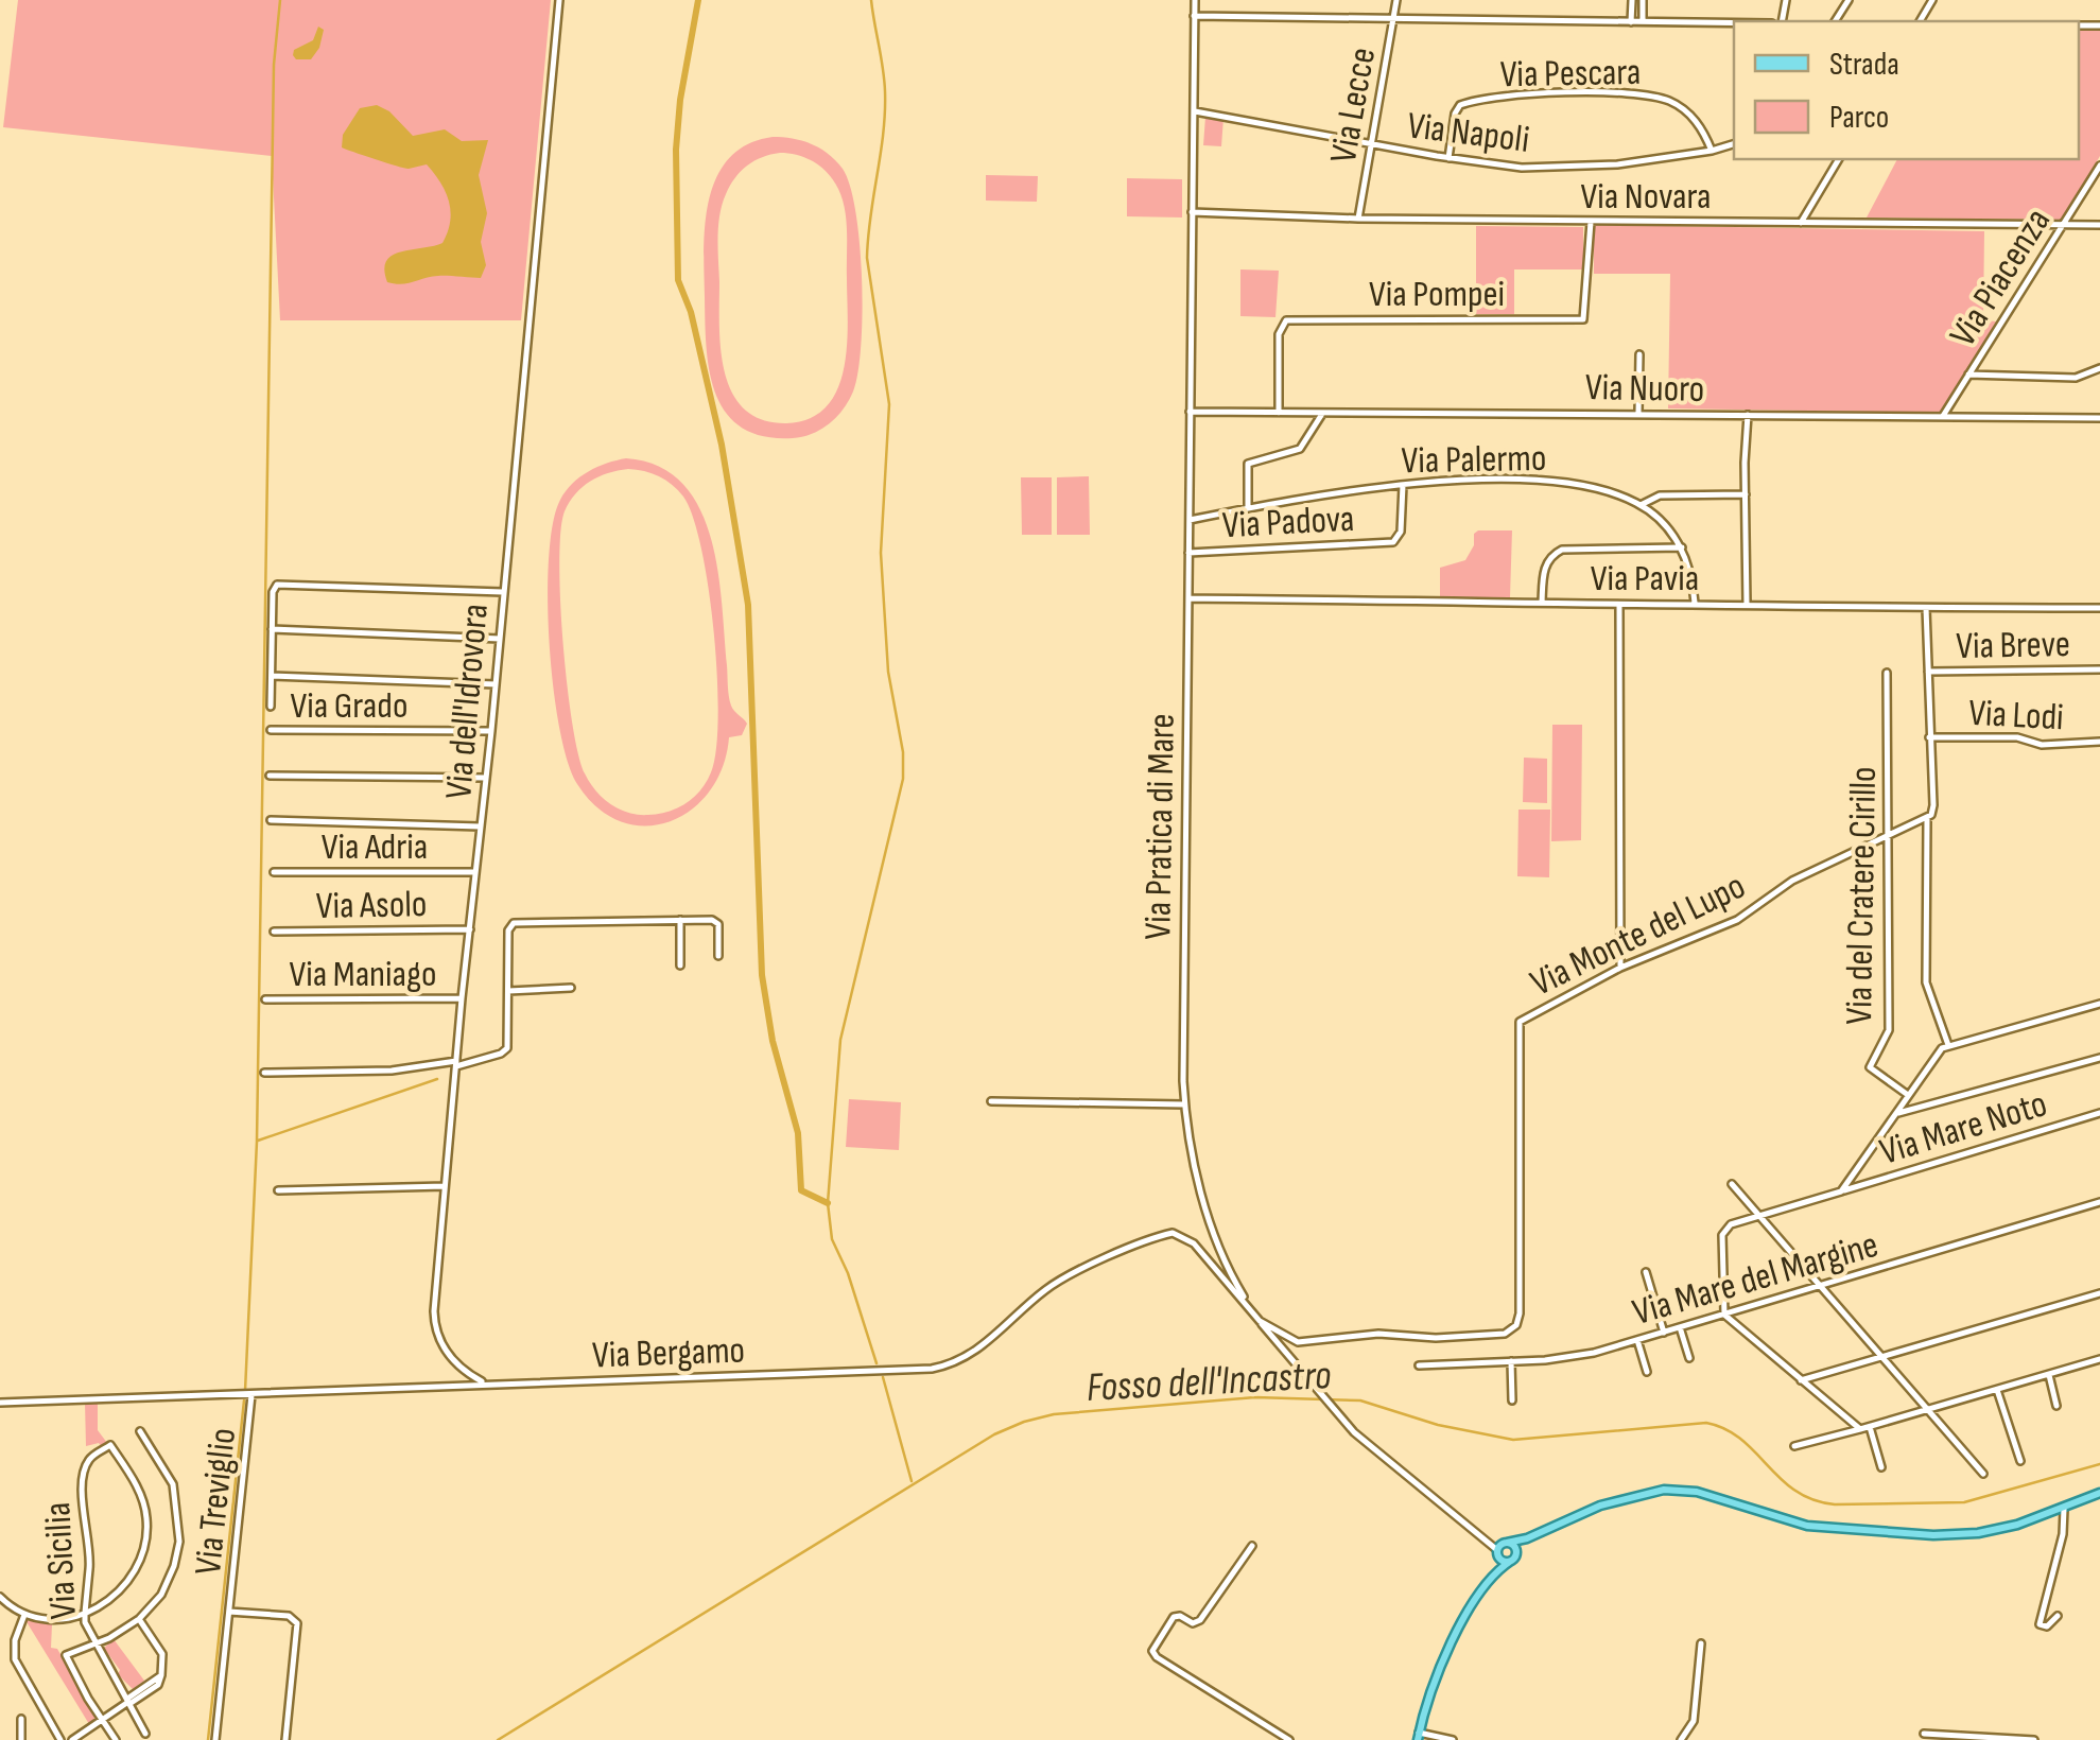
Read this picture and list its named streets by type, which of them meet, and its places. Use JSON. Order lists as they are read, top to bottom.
{
  "streets": {
    "street": [
      "Via Pescara",
      "Via Lecce",
      "Via Napoli",
      "Via Novara",
      "Via Piacenza",
      "Via Pompei",
      "Via Nuoro",
      "Via Palermo",
      "Via Padova",
      "Via Pavia",
      "Via Breve",
      "Via dell'Idrovora",
      "Via Grado",
      "Via Lodi",
      "Via Pratica di Mare",
      "Via Adria",
      "Via del Cratere Cirillo",
      "Via Asolo",
      "Via Monte del Lupo",
      "Via Maniago",
      "Via Mare Noto",
      "Via Mare del Margine",
      "Via Bergamo",
      "Via Treviglio",
      "Via Sicilia"
    ]
  },
  "crossings": [
    ["Via Pescara", "Via Napoli"],
    ["Via Lecce", "Via Napoli"],
    ["Via Lecce", "Via Novara"],
    ["Via Napoli", "Via Pratica di Mare"],
    ["Via Novara", "Via Piacenza"],
    ["Via Novara", "Via Pompei"],
    ["Via Novara", "Via Pratica di Mare"],
    ["Via Piacenza", "Via Nuoro"],
    ["Via Pompei", "Via Nuoro"],
    ["Via Nuoro", "Via Pratica di Mare"],
    ["Via Palermo", "Via Padova"],
    ["Via Palermo", "Via Pavia"],
    ["Via Palermo", "Via Pratica di Mare"],
    ["Via Padova", "Via Pratica di Mare"],
    ["Via Pavia", "Via Pratica di Mare"],
    ["Via dell'Idrovora", "Via Grado"],
    ["Via dell'Idrovora", "Via Adria"],
    ["Via dell'Idrovora", "Via Asolo"],
    ["Via dell'Idrovora", "Via Maniago"],
    ["Via dell'Idrovora", "Via Bergamo"],
    ["Via Pratica di Mare", "Via Monte del Lupo"],
    ["Via Pratica di Mare", "Via Bergamo"],
    ["Via del Cratere Cirillo", "Via Monte del Lupo"],
    ["Via Monte del Lupo", "Via Bergamo"],
    ["Via Mare Noto", "Via Mare del Margine"],
    ["Via Bergamo", "Via Treviglio"]
  ],
  "water": ["Fosso dell'Incastro"],
  "legend": ["Strada", "Parco"]
}
